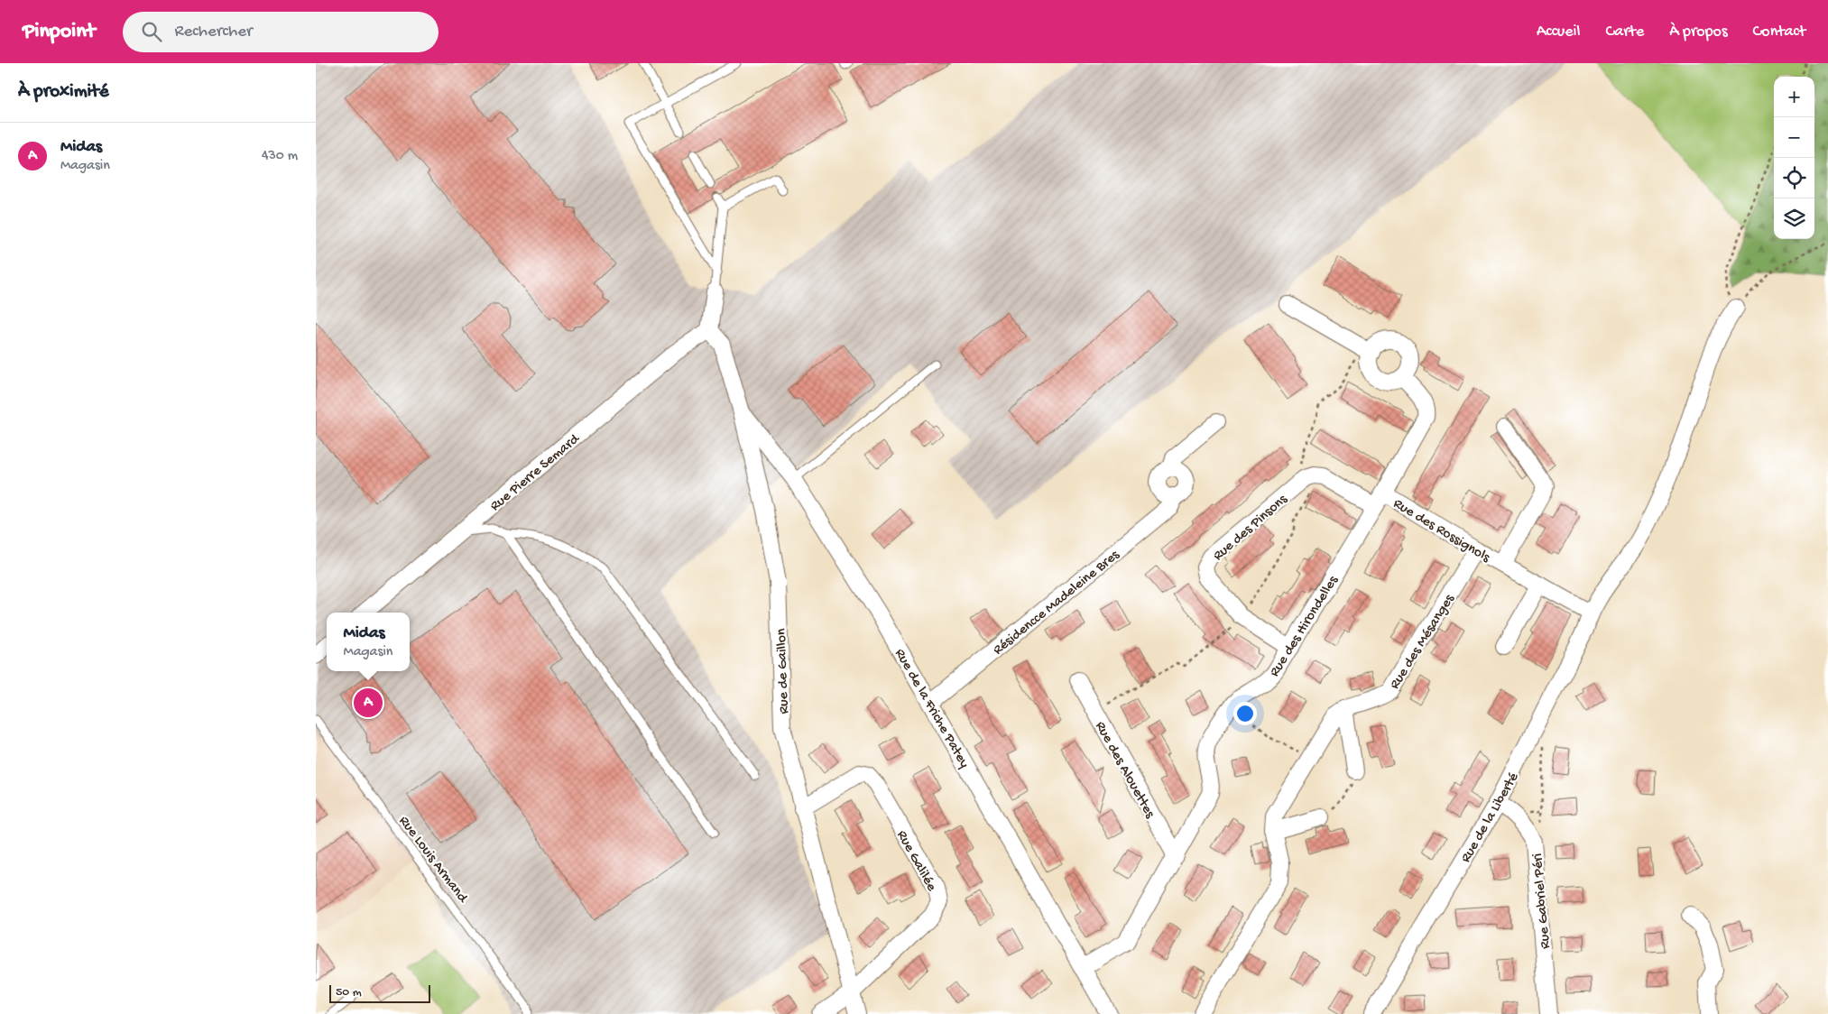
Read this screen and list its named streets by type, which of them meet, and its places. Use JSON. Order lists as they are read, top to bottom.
{
  "streets": {
    "street": [
      "Rue Pierre Semard",
      "Rue des Pinsons",
      "Rue des Rossignols",
      "Résidencce Madeleine Bres",
      "Rue des Hirondelles",
      "Rue des Mésanges",
      "Rue de Gaillon",
      "Rue de la Friche Patey",
      "Rue des Alouettes",
      "Rue de la Liberté",
      "Rue Galilée",
      "Rue Gabriel Péri"
    ],
    "lane": ["Rue Louis Armand"]
  },
  "crossings": [
    ["Rue Pierre Semard", "Rue de Gaillon"],
    ["Rue des Pinsons", "Rue des Hirondelles"],
    ["Rue des Rossignols", "Rue des Hirondelles"],
    ["Rue des Rossignols", "Rue des Mésanges"],
    ["Rue des Rossignols", "Rue de la Liberté"],
    ["Résidencce Madeleine Bres", "Rue de la Friche Patey"],
    ["Rue des Hirondelles", "Rue de la Friche Patey"],
    ["Rue des Hirondelles", "Rue des Alouettes"],
    ["Rue de Gaillon", "Rue de la Friche Patey"],
    ["Rue de Gaillon", "Rue Galilée"],
    ["Rue de la Liberté", "Rue Gabriel Péri"]
  ],
  "scale_bar": "50 m",
  "page": {
    "header": "Pinpoint",
    "search": "Rechercher",
    "nav": [
      "Accueil",
      "Carte",
      "À propos",
      "Contact"
    ],
    "heading": "À proximité",
    "map_buttons": ["+", "−"],
    "list": [
      {
        "mark": "A",
        "name": "Midas",
        "note": "Magasin",
        "value": "430 m"
      }
    ],
    "popup": ["Midas", "Magasin"],
    "pins": "A",
    "scale": "50 m"
  }
}
